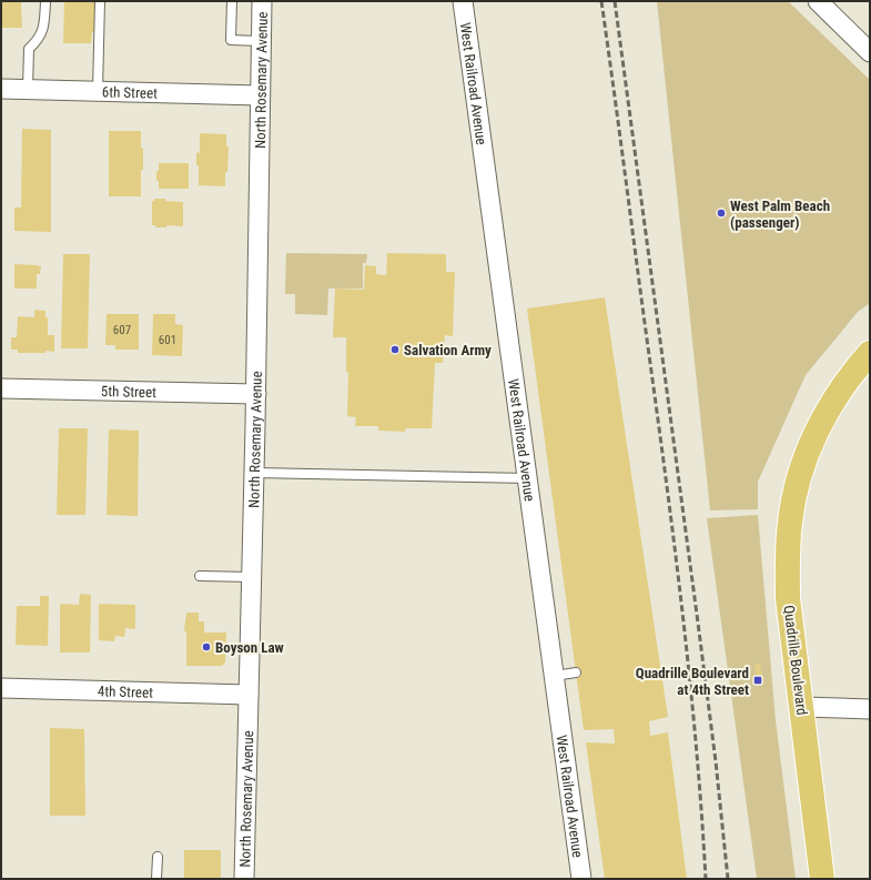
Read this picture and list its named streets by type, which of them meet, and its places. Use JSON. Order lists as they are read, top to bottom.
{
  "streets": {
    "main road": ["Quadrille Boulevard"],
    "street": [
      "North Rosemary Avenue",
      "West Railroad Avenue",
      "6th Street",
      "5th Street",
      "4th Street"
    ]
  },
  "crossings": [
    ["North Rosemary Avenue", "6th Street"],
    ["North Rosemary Avenue", "5th Street"],
    ["North Rosemary Avenue", "4th Street"]
  ],
  "places": {
    "other": ["West Palm Beach (passenger)", "Salvation Army", "Boyson Law"],
    "transit": ["Quadrille Boulevard at 4th Street"]
  },
  "house_numbers": ["607", "601"]
}
